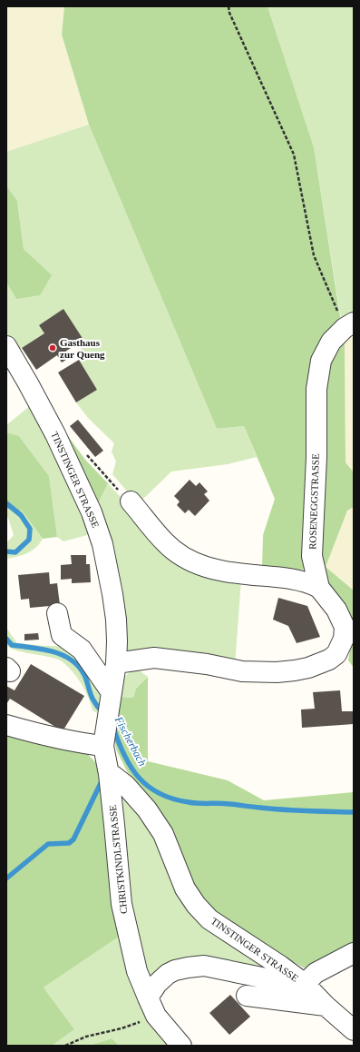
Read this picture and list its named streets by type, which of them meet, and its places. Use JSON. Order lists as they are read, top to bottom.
{
  "streets": {
    "street": ["TINSTINGER STRASSE", "ROSENEGGSTRASSE", "CHRISTKINDLSTRASSE"]
  },
  "crossings": [
    ["TINSTINGER STRASSE", "ROSENEGGSTRASSE"],
    ["TINSTINGER STRASSE", "CHRISTKINDLSTRASSE"]
  ],
  "water": ["Fischerbach"],
  "places": ["Gasthaus zur Queng"]
}
